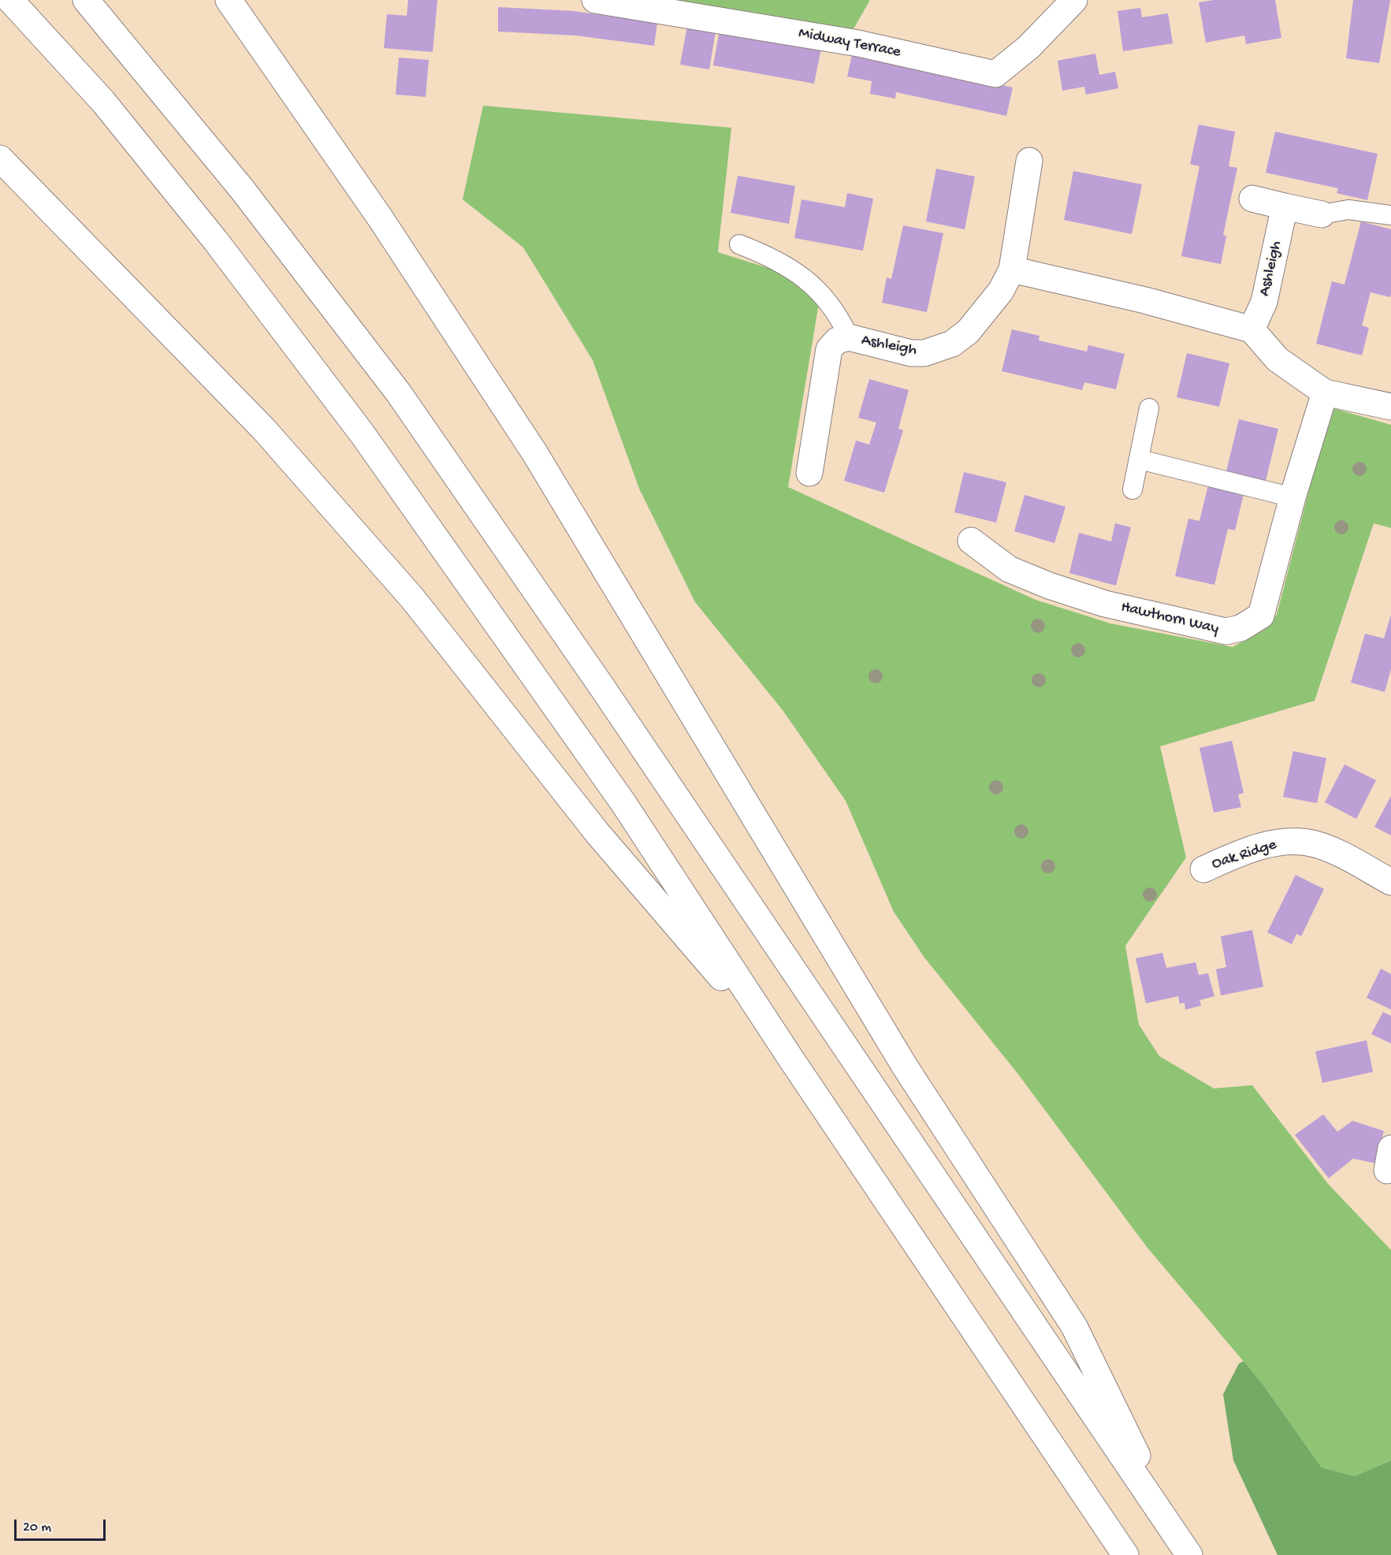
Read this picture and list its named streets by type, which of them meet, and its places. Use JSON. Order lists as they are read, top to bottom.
{
  "streets": {
    "main road": [
      "Midway Terrace",
      "Ashleigh",
      "Hawthorn Way",
      "Oak Ridge"
    ]
  },
  "scale_bar": "20 m"
}
